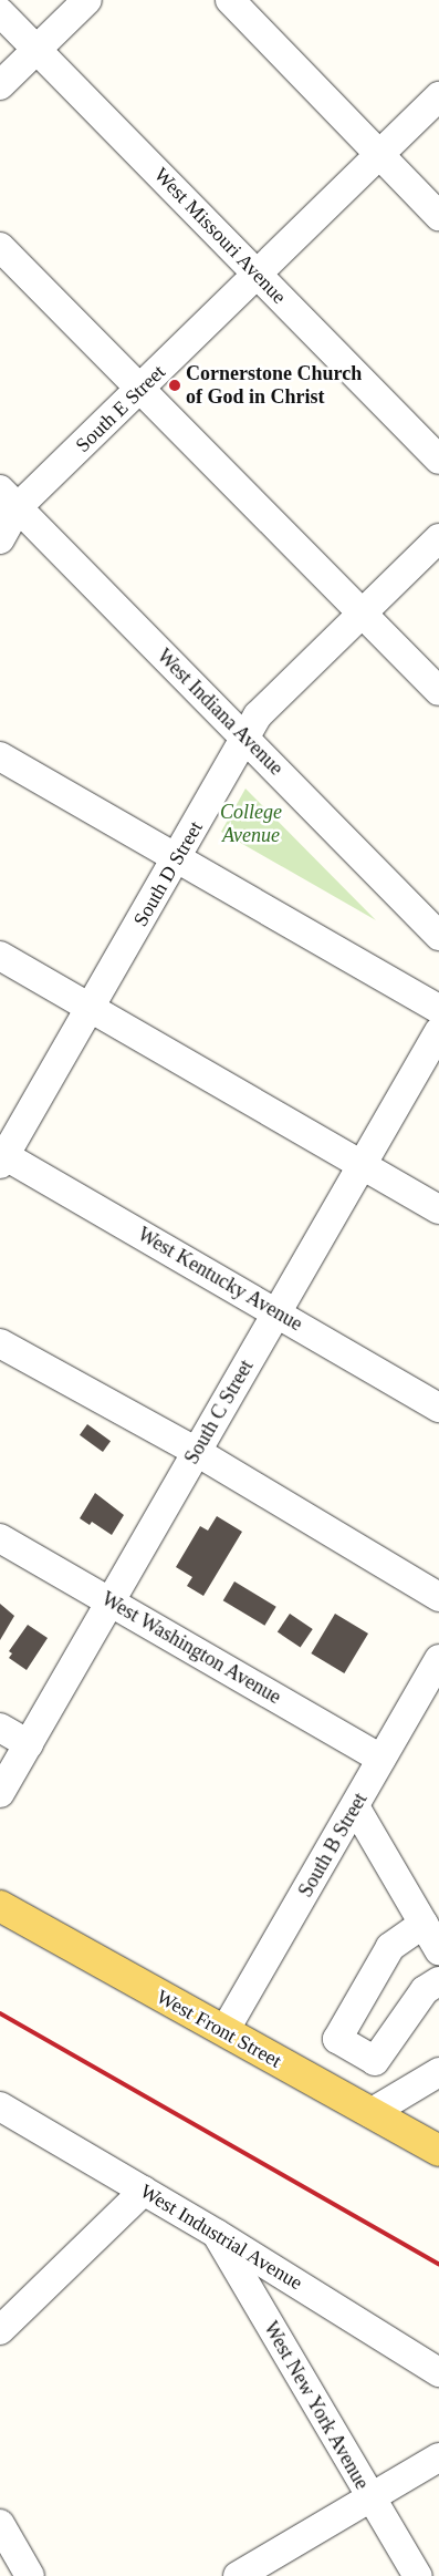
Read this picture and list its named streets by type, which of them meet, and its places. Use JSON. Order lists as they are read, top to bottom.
{
  "streets": {
    "main road": ["West Front Street"],
    "street": [
      "West Missouri Avenue",
      "South E Street",
      "West Indiana Avenue",
      "South D Street",
      "West Kentucky Avenue",
      "South C Street",
      "West Washington Avenue",
      "South B Street",
      "West Industrial Avenue",
      "West New York Avenue"
    ]
  },
  "crossings": [
    ["West Missouri Avenue", "South E Street"],
    ["South E Street", "West Indiana Avenue"],
    ["West Indiana Avenue", "South D Street"],
    ["South D Street", "West Kentucky Avenue"],
    ["West Kentucky Avenue", "South C Street"],
    ["South C Street", "West Washington Avenue"],
    ["West Washington Avenue", "South B Street"],
    ["South B Street", "West Front Street"],
    ["West Industrial Avenue", "West New York Avenue"]
  ],
  "parks": ["College Avenue"],
  "places": ["Cornerstone Church of God in Christ"]
}
